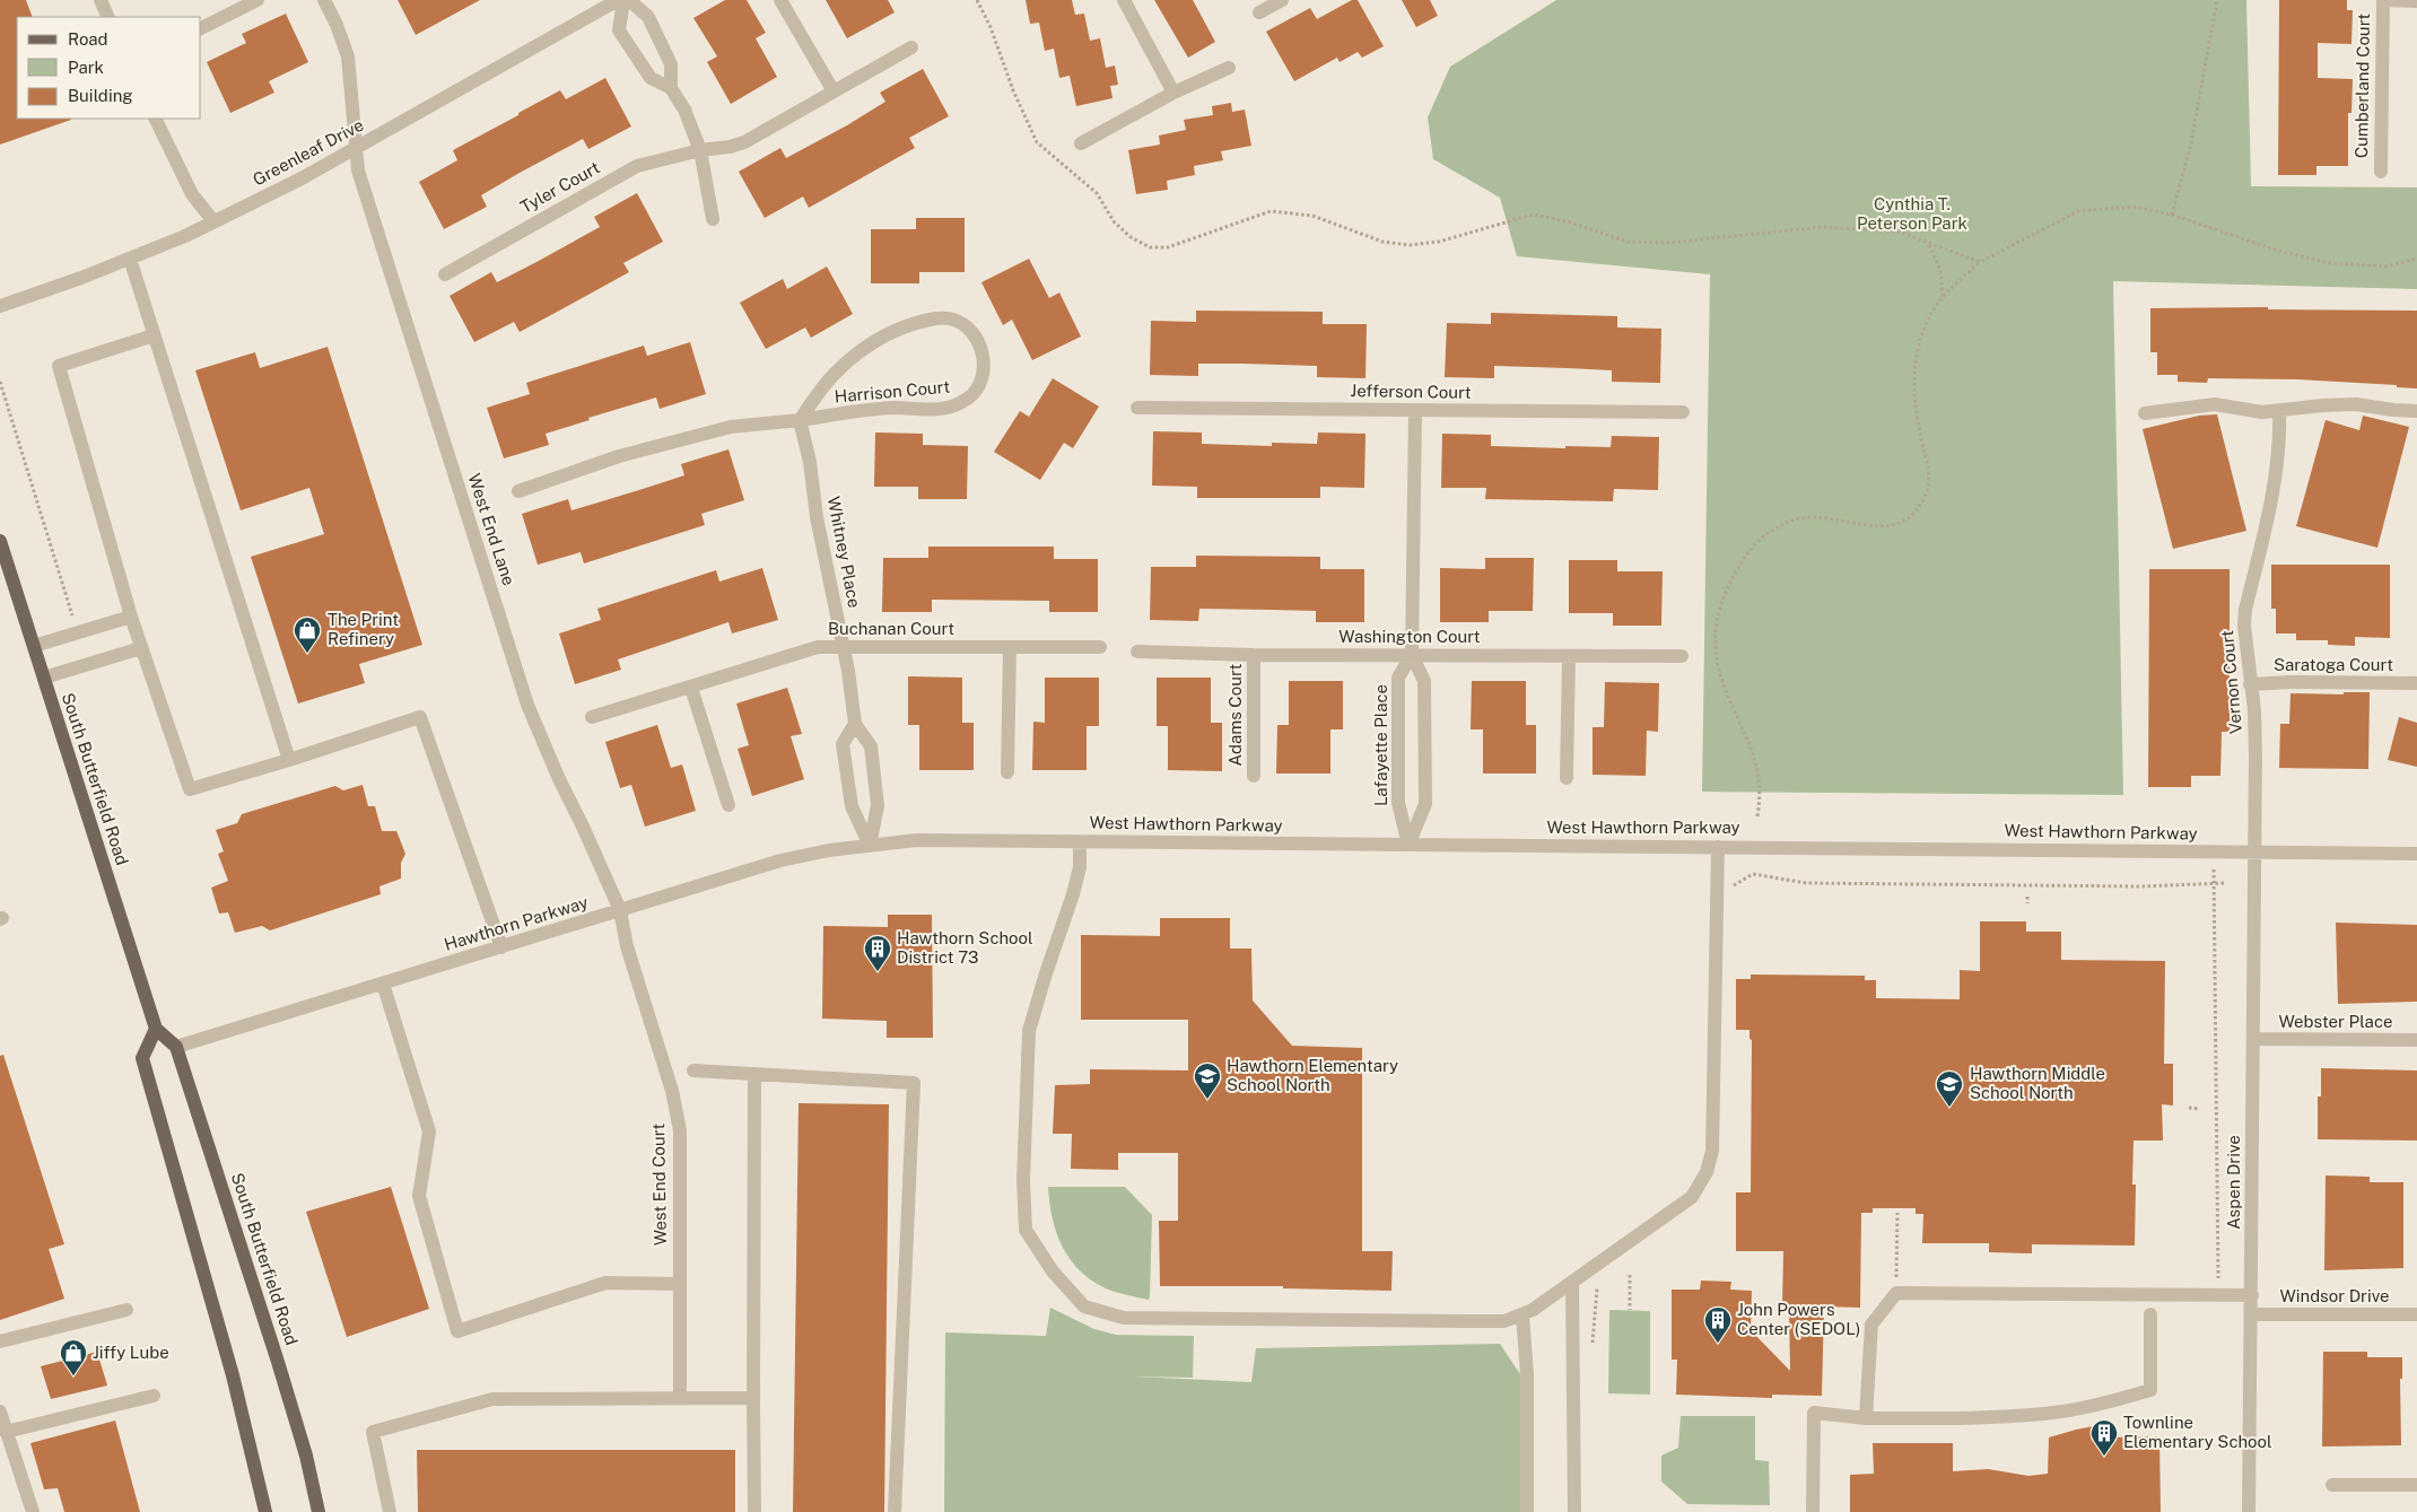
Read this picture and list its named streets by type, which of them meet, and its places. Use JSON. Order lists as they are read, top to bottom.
{
  "streets": {
    "main road": ["South Butterfield Road"],
    "street": [
      "Cumberland Court",
      "Greenleaf Drive",
      "Tyler Court",
      "Harrison Court",
      "Jefferson Court",
      "West End Lane",
      "Whitney Place",
      "Buchanan Court",
      "Washington Court",
      "Saratoga Court",
      "Vernon Court",
      "Adams Court",
      "Lafayette Place",
      "West Hawthorn Parkway",
      "Hawthorn Parkway",
      "Webster Place",
      "Aspen Drive",
      "West End Court",
      "Windsor Drive"
    ]
  },
  "crossings": [
    ["Greenleaf Drive", "West End Lane"],
    ["Harrison Court", "Whitney Place"],
    ["Jefferson Court", "Lafayette Place"],
    ["West End Lane", "Hawthorn Parkway"],
    ["West End Lane", "West End Court"],
    ["Whitney Place", "Buchanan Court"],
    ["Whitney Place", "West Hawthorn Parkway"],
    ["Whitney Place", "Hawthorn Parkway"],
    ["Washington Court", "Adams Court"],
    ["Washington Court", "Lafayette Place"],
    ["Saratoga Court", "Vernon Court"],
    ["Vernon Court", "West Hawthorn Parkway"],
    ["Vernon Court", "Aspen Drive"],
    ["Lafayette Place", "West Hawthorn Parkway"],
    ["South Butterfield Road", "Hawthorn Parkway"],
    ["West Hawthorn Parkway", "Hawthorn Parkway"],
    ["West Hawthorn Parkway", "Aspen Drive"],
    ["Hawthorn Parkway", "West End Court"],
    ["Webster Place", "Aspen Drive"],
    ["Aspen Drive", "Windsor Drive"]
  ],
  "parks": ["Cynthia T. Peterson Park"],
  "places": {
    "shop": ["The Print Refinery", "Jiffy Lube"],
    "building": ["Hawthorn School District 73", "John Powers Center (SEDOL)", "Townline Elementary School"],
    "school or university": ["Hawthorn Elementary School North", "Hawthorn Middle School North"]
  },
  "legend": ["Road", "Park", "Building"]
}
